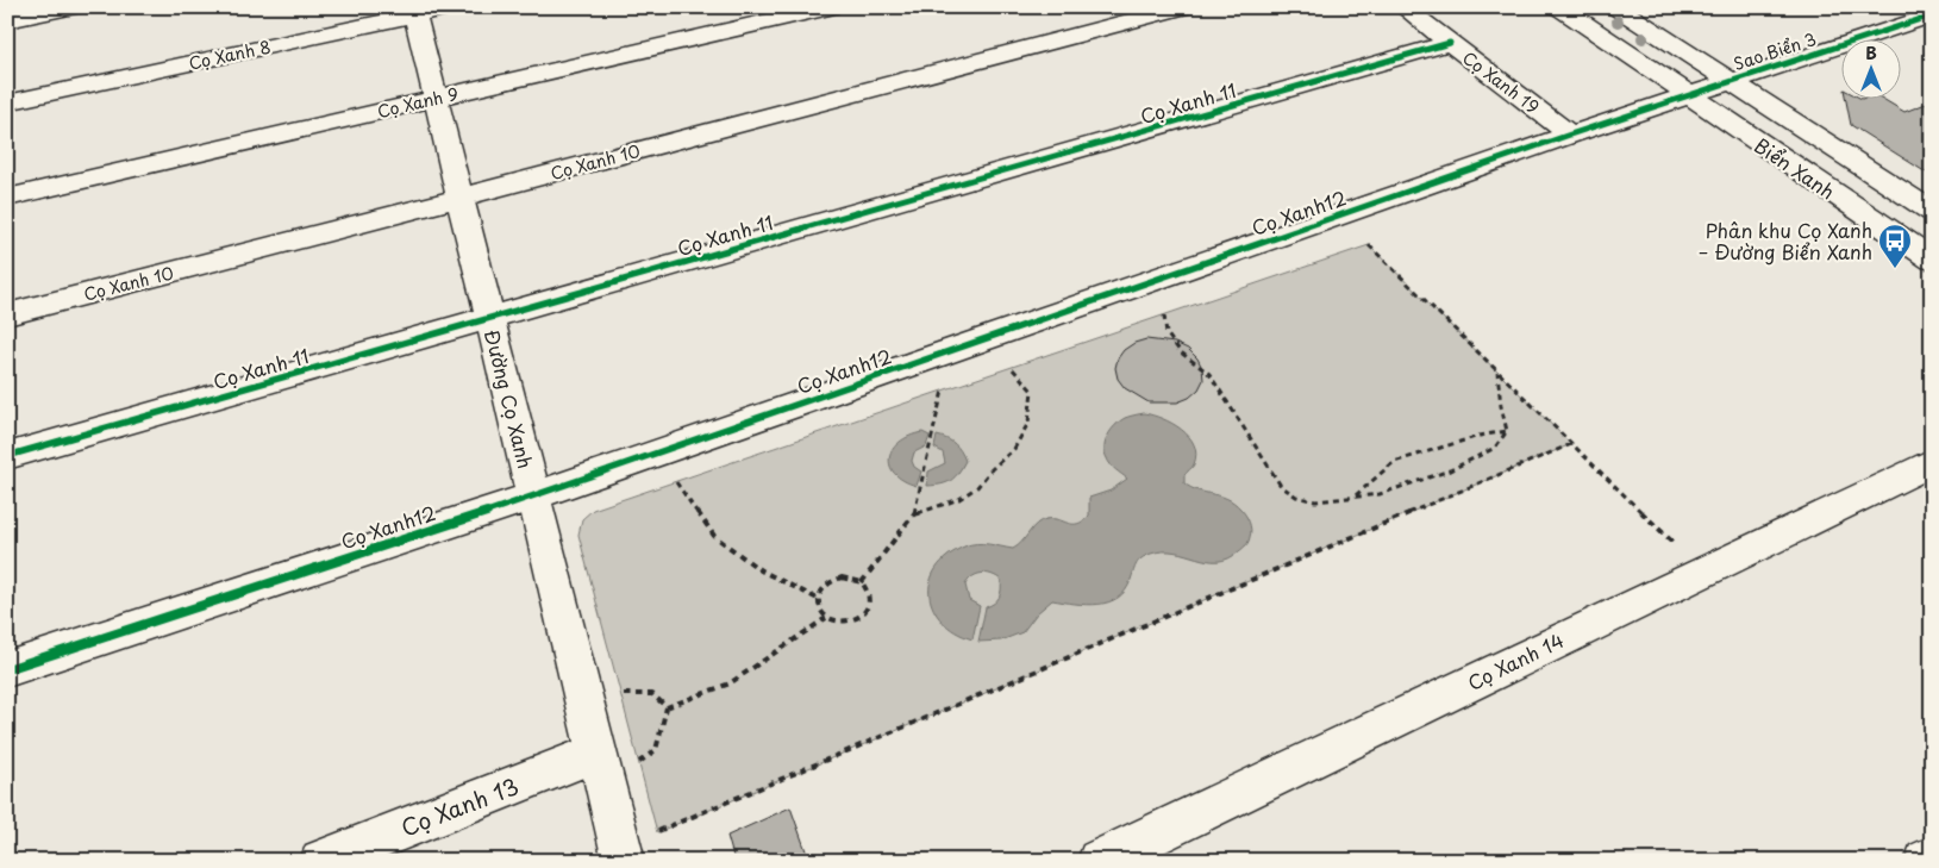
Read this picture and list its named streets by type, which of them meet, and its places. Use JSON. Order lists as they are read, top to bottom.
{
  "streets": {
    "street": [
      "Sao Biển 3",
      "Cọ Xanh 8",
      "Cọ Xanh 19",
      "Cọ Xanh 9",
      "Cọ Xanh 11",
      "Cọ Xanh 10",
      "Biển Xanh",
      "Cọ Xanh12",
      "Đường Cọ Xanh",
      "Cọ Xanh 14",
      "Cọ Xanh 13"
    ]
  },
  "crossings": [
    ["Sao Biển 3", "Biển Xanh"],
    ["Cọ Xanh 8", "Đường Cọ Xanh"],
    ["Cọ Xanh 19", "Cọ Xanh 11"],
    ["Cọ Xanh 19", "Cọ Xanh12"],
    ["Cọ Xanh 9", "Đường Cọ Xanh"],
    ["Cọ Xanh 11", "Đường Cọ Xanh"],
    ["Cọ Xanh 10", "Đường Cọ Xanh"],
    ["Biển Xanh", "Cọ Xanh12"],
    ["Cọ Xanh12", "Đường Cọ Xanh"],
    ["Đường Cọ Xanh", "Cọ Xanh 13"]
  ],
  "places": {
    "bus stop": ["Phân khu Cọ Xanh – Đường Biển Xanh"]
  },
  "north": "top"
}
